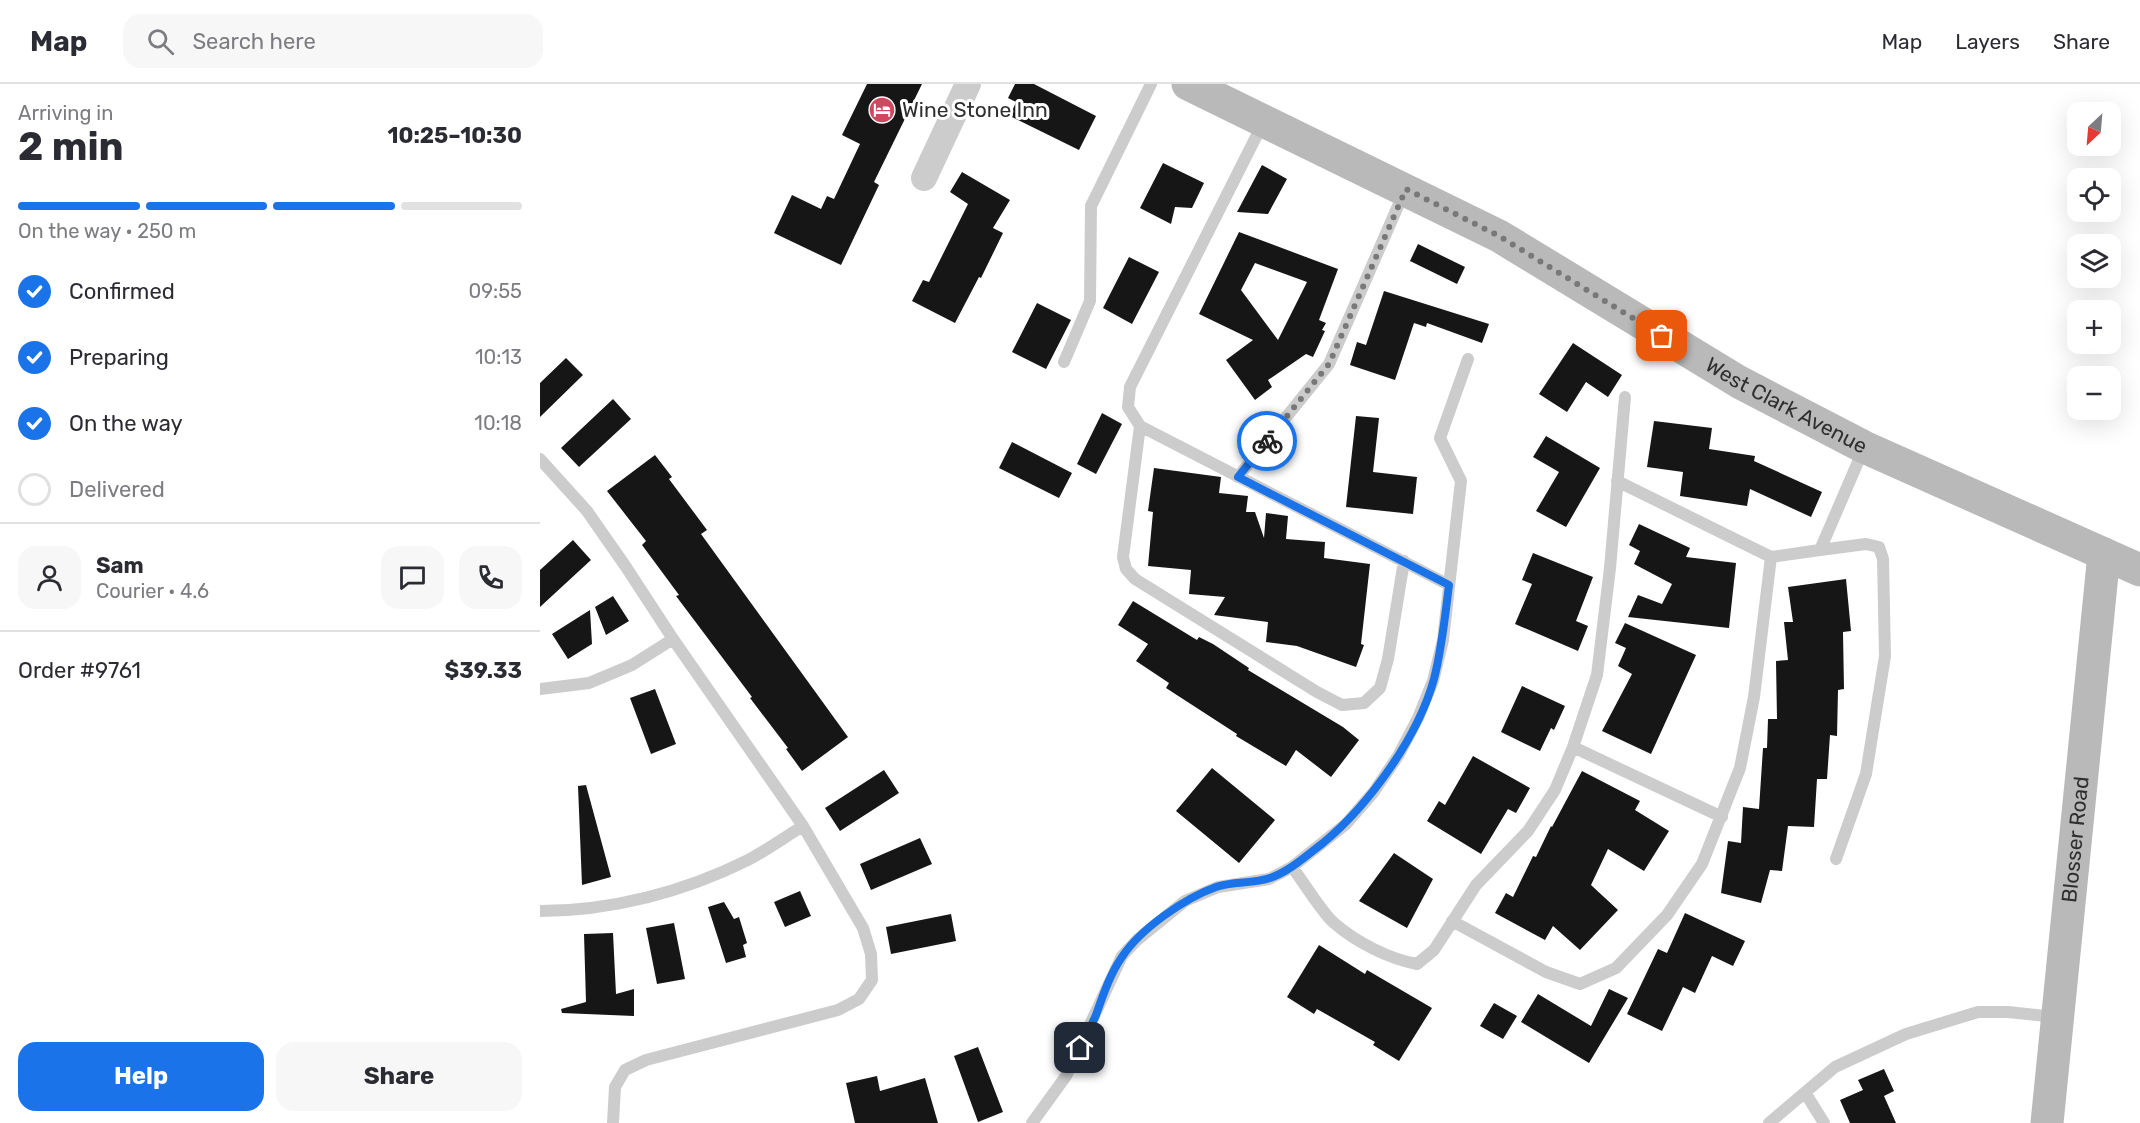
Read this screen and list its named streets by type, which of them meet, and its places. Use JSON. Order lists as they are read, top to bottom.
{
  "streets": {
    "main road": ["West Clark Avenue", "Blosser Road"]
  },
  "crossings": [
    ["West Clark Avenue", "Blosser Road"]
  ],
  "places": {
    "hotel": ["Wine Stone Inn"]
  },
  "north": "bottom left",
  "page": {
    "header": "Map",
    "search": "Search here",
    "nav": ["Map", "Layers", "Share"],
    "heading": ["2 min", "Arriving in", "10:25–10:30"],
    "panel": [
      "Sam",
      "Courier · 4.6",
      "Order #9761",
      "$39.33"
    ],
    "map_buttons": ["+", "−"],
    "bar": "On the way · 250 m",
    "list": [
      ["Confirmed", "09:55"],
      ["Preparing", "10:13"],
      ["On the way", "10:18"],
      "Delivered"
    ],
    "buttons": ["Help", "Share"]
  }
}
